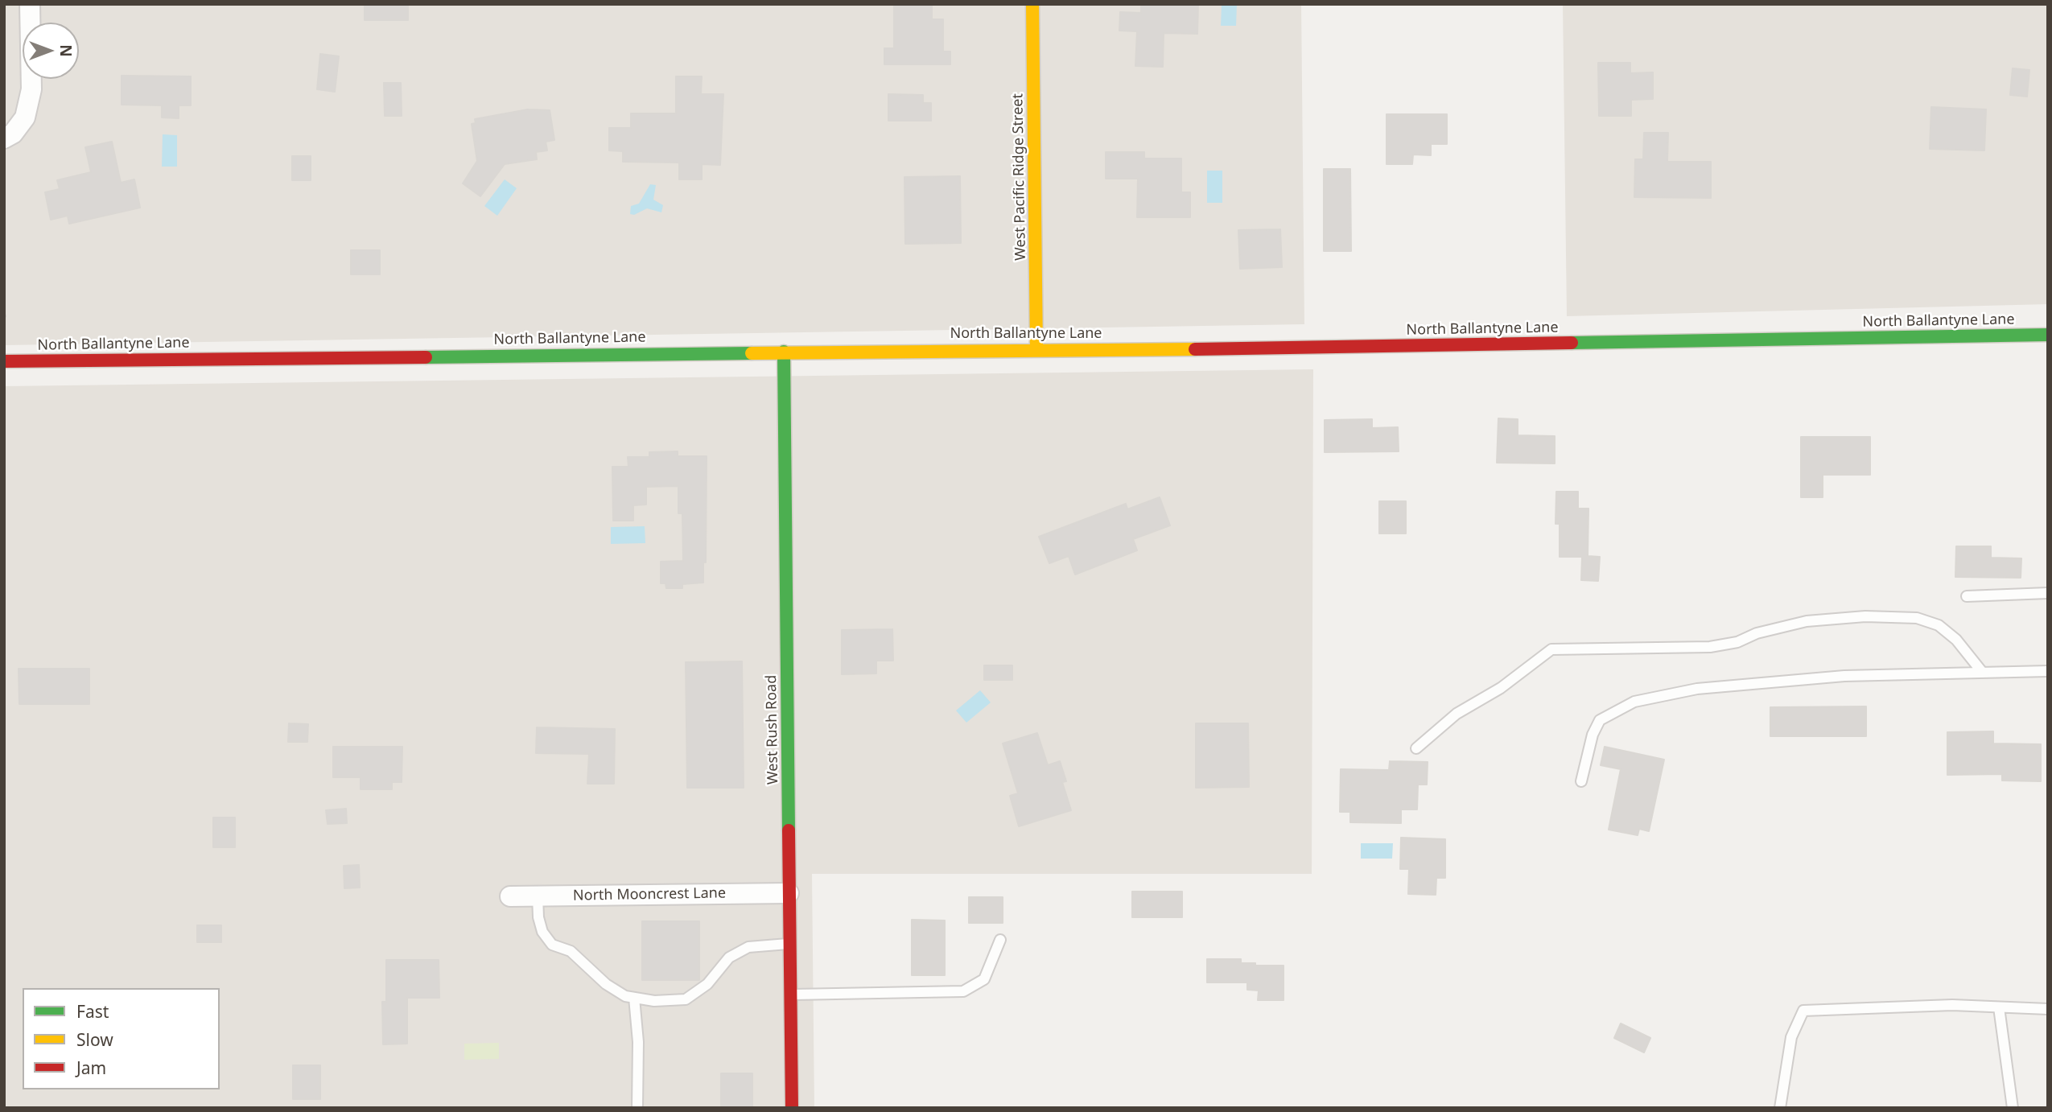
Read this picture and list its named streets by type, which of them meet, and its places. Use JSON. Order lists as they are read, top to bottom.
{
  "streets": {
    "street": [
      "West Pacific Ridge Street",
      "North Ballantyne Lane",
      "West Rush Road",
      "North Mooncrest Lane"
    ]
  },
  "crossings": [
    ["West Pacific Ridge Street", "North Ballantyne Lane"],
    ["North Ballantyne Lane", "West Rush Road"],
    ["West Rush Road", "North Mooncrest Lane"]
  ],
  "legend": ["Fast", "Slow", "Jam"],
  "north": "right"
}
